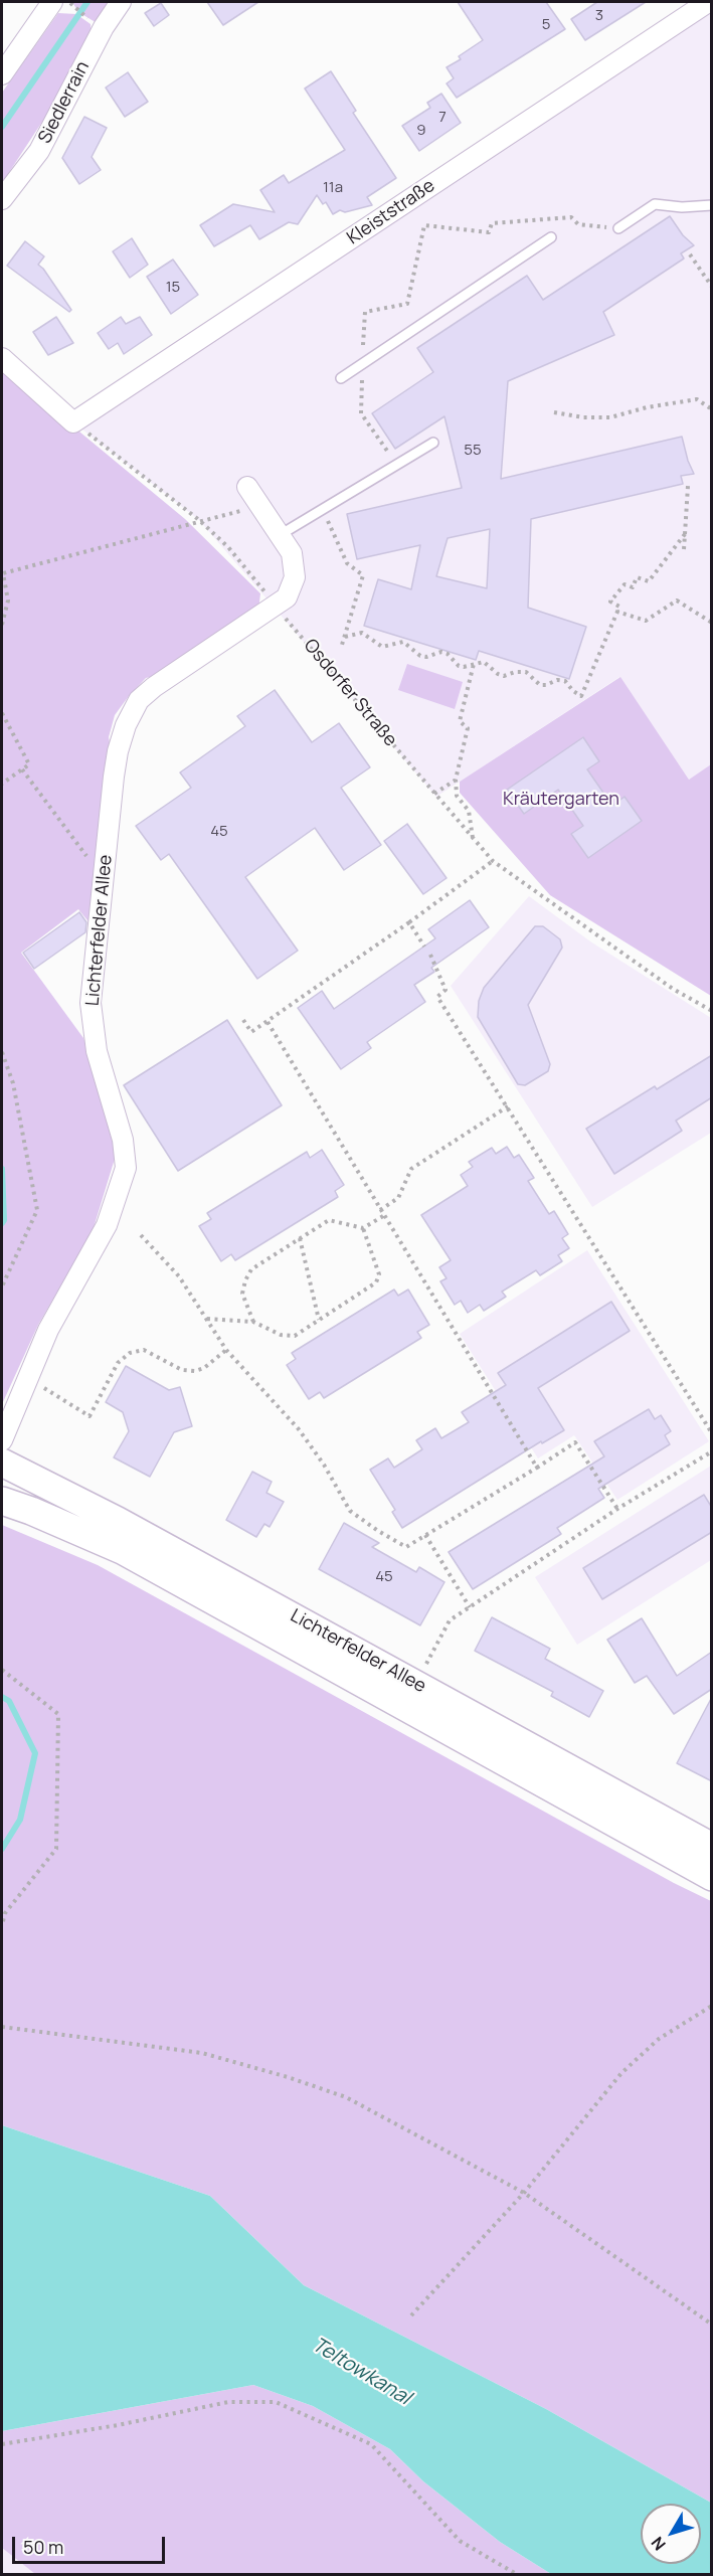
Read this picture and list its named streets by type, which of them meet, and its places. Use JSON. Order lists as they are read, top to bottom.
{
  "streets": {
    "main road": ["Lichterfelder Allee"],
    "street": ["Siedlerrain", "Kleiststraße"],
    "path": ["Osdorfer Straße"]
  },
  "crossings": [
    ["Kleiststraße", "Osdorfer Straße"],
    ["Osdorfer Straße", "Lichterfelder Allee"]
  ],
  "water": ["Teltowkanal"],
  "parks": ["Kräutergarten"],
  "house_numbers": [
    "3",
    "5",
    "7",
    "9",
    "11a",
    "15",
    "55",
    "45",
    "45"
  ],
  "scale_bar": "50 m",
  "north": "bottom left"
}
